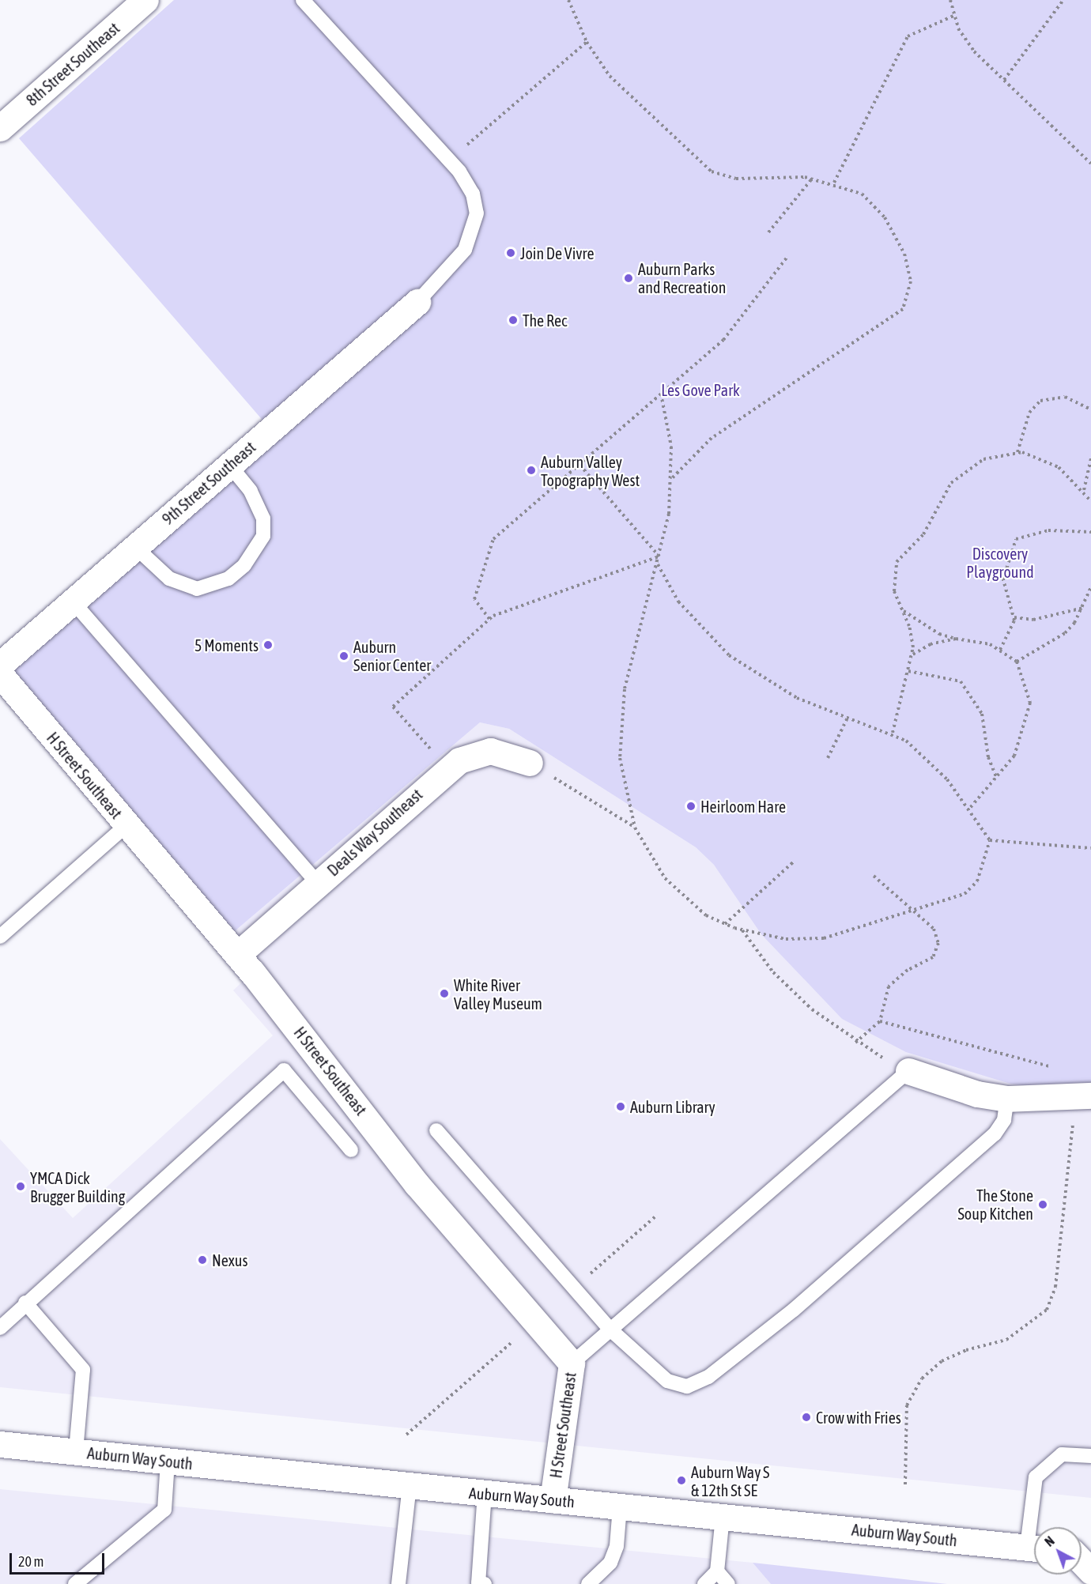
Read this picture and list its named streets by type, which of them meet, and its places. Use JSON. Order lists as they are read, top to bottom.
{
  "streets": {
    "street": [
      "8th Street Southeast",
      "9th Street Southeast",
      "H Street Southeast",
      "Deals Way Southeast",
      "Auburn Way South"
    ]
  },
  "crossings": [
    ["H Street Southeast", "Deals Way Southeast"],
    ["H Street Southeast", "Auburn Way South"]
  ],
  "parks": ["Les Gove Park", "Discovery Playground"],
  "places": [
    "Join De Vivre",
    "Auburn Parks and Recreation",
    "The Rec",
    "Auburn Valley Topography West",
    "5 Moments",
    "Auburn Senior Center",
    "Heirloom Hare",
    "White River Valley Museum",
    "Auburn Library",
    "YMCA Dick Brugger Building",
    "The Stone Soup Kitchen",
    "Nexus",
    "Crow with Fries",
    "Auburn Way S & 12th St SE"
  ],
  "scale_bar": "20 m",
  "north": "top left"
}
